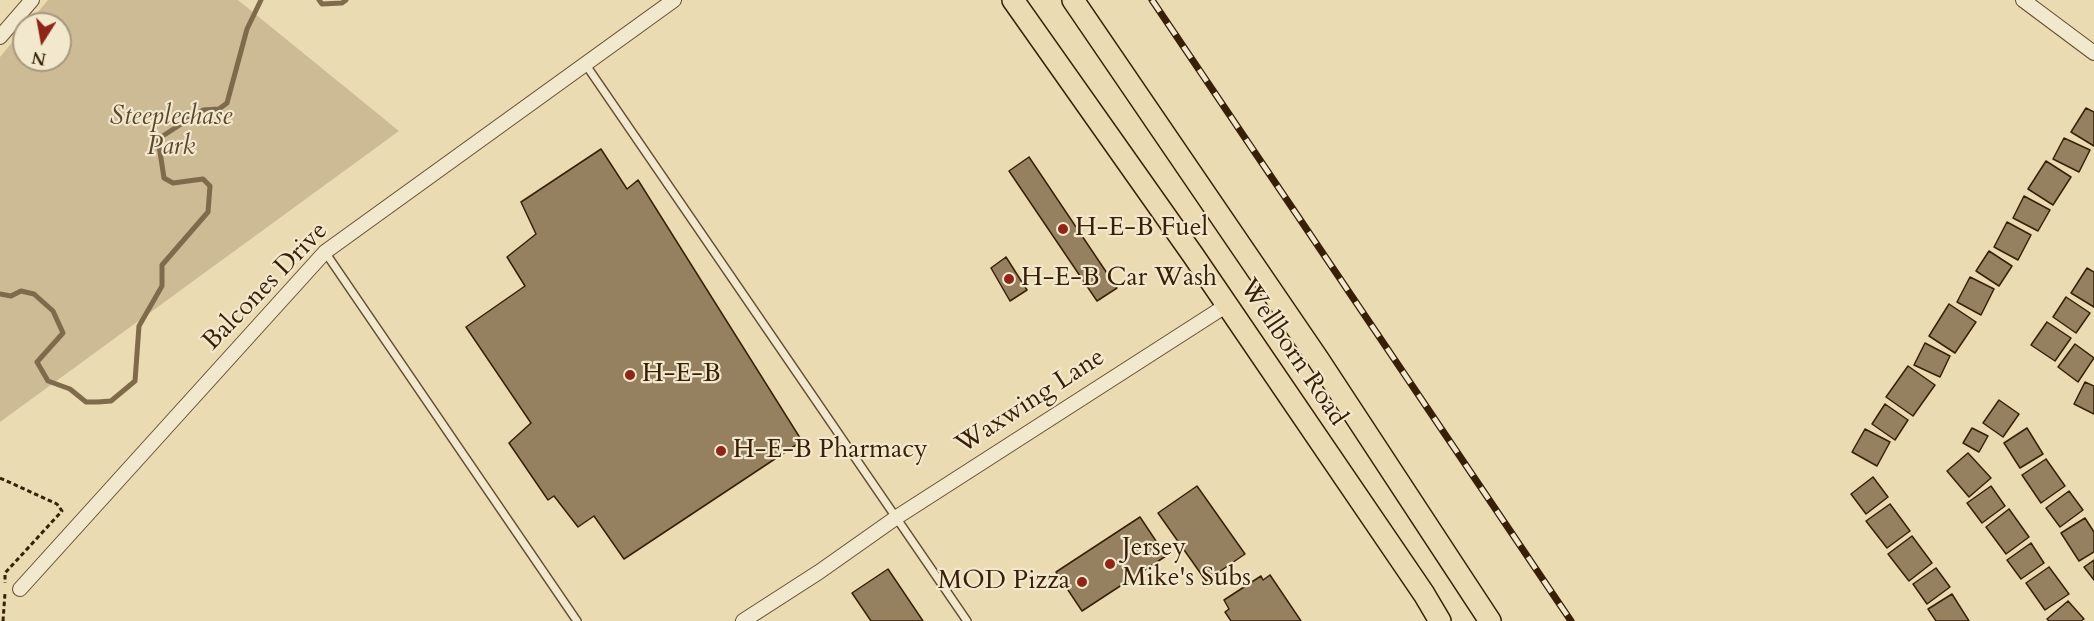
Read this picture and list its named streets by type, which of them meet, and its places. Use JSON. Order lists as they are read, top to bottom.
{
  "streets": {
    "main road": ["Wellborn Road"],
    "street": ["Balcones Drive", "Waxwing Lane"]
  },
  "crossings": [
    ["Wellborn Road", "Waxwing Lane"]
  ],
  "parks": ["Steeplechase Park"],
  "places": [
    "H-E-B Fuel",
    "H-E-B Car Wash",
    "H-E-B",
    "H-E-B Pharmacy",
    "Jersey Mike's Subs",
    "MOD Pizza"
  ],
  "north": "bottom"
}
